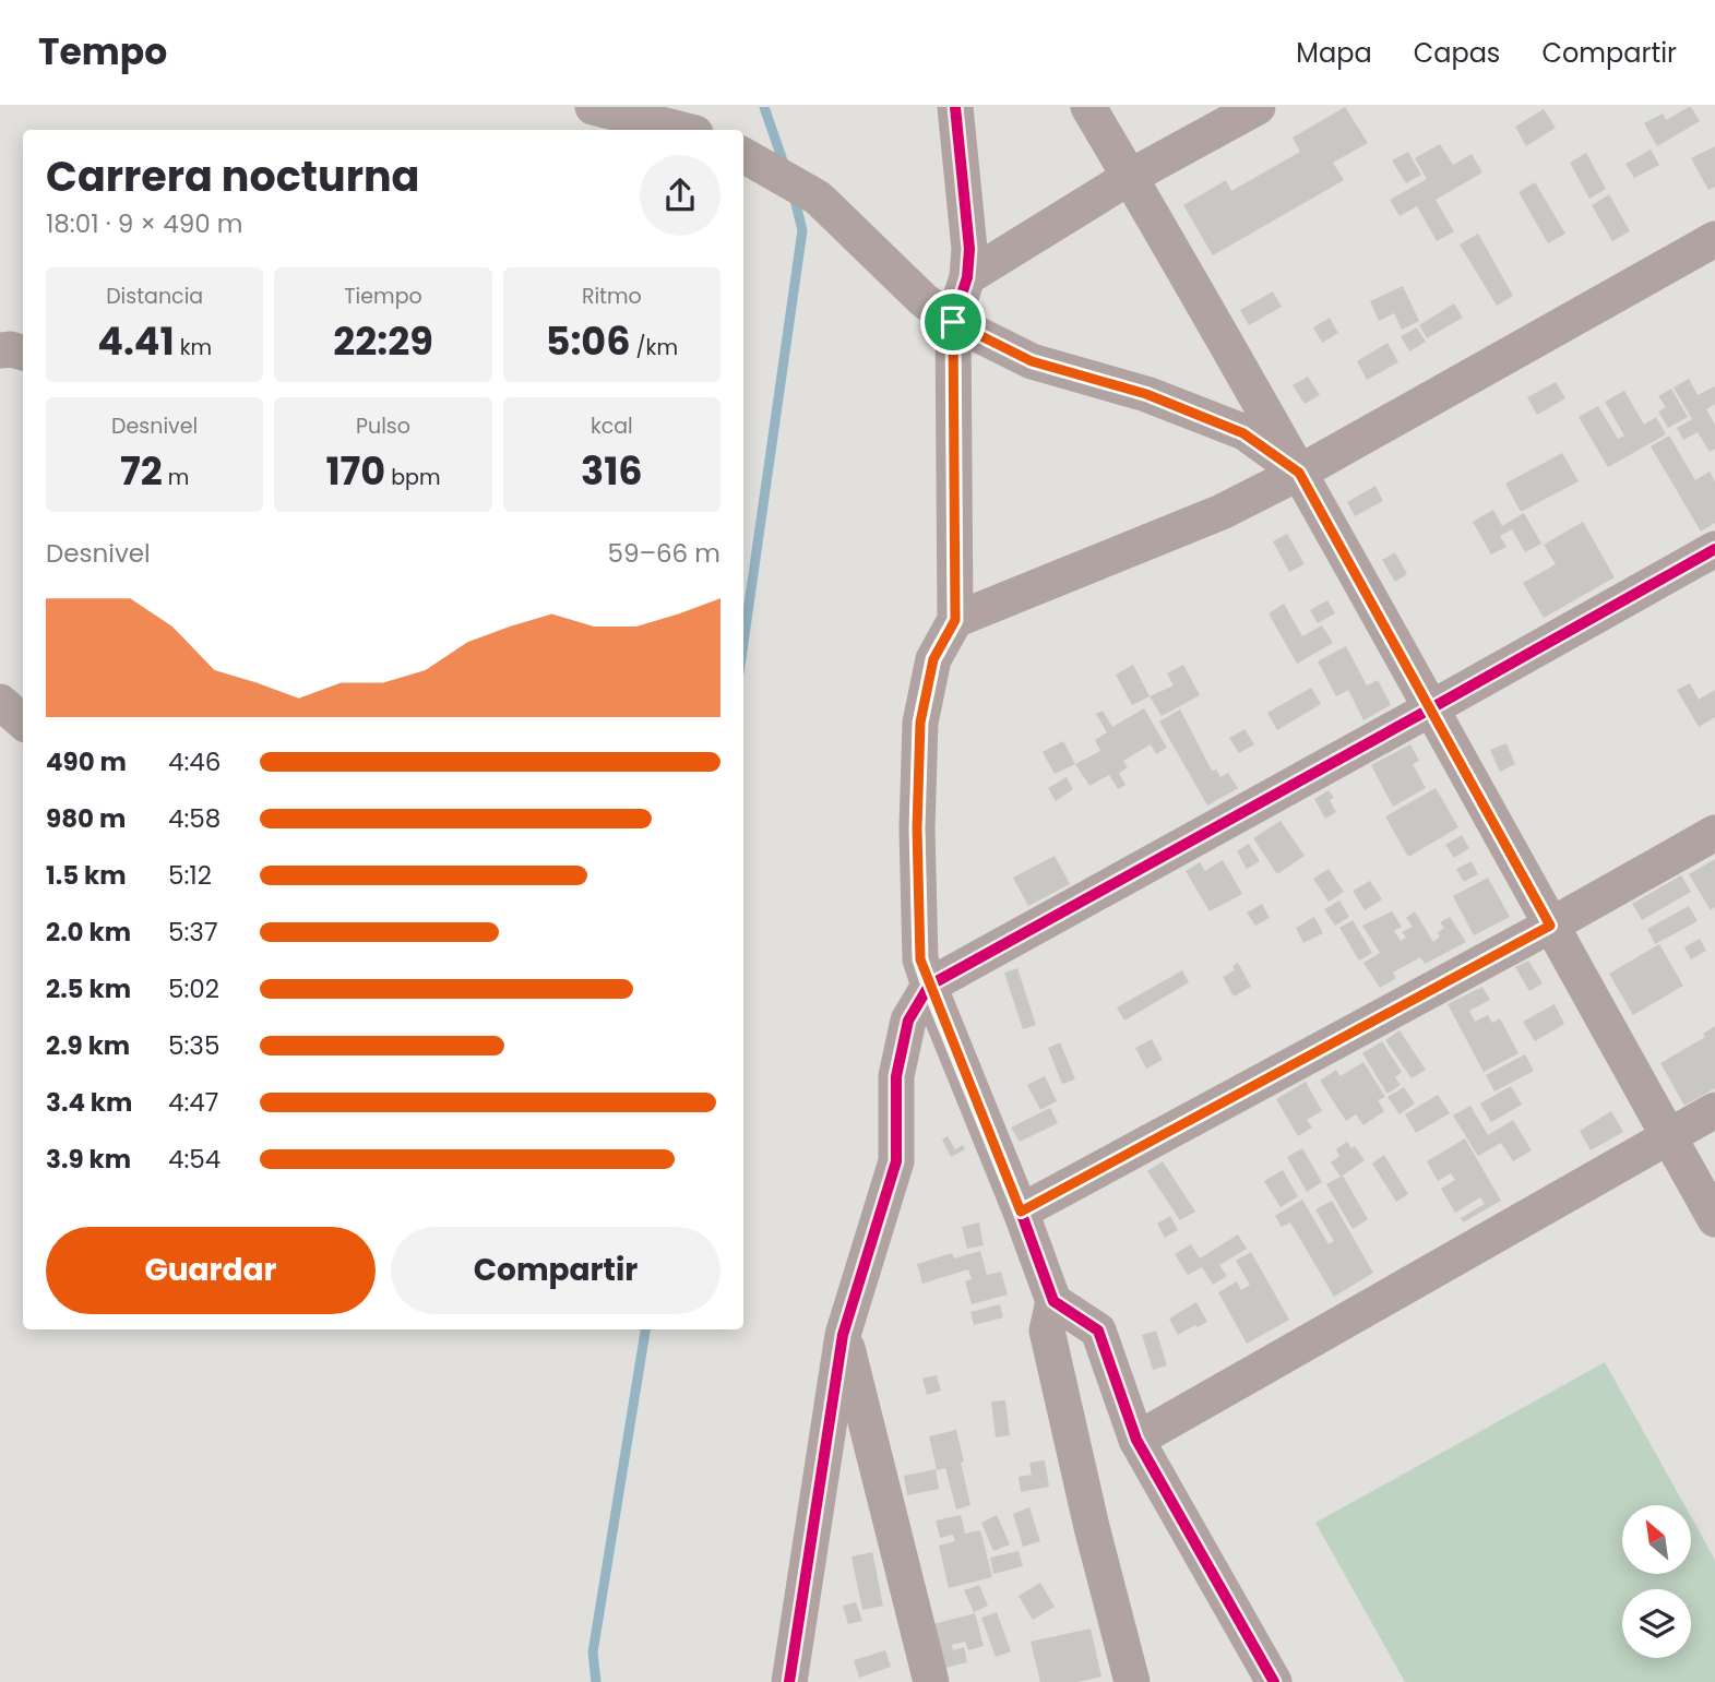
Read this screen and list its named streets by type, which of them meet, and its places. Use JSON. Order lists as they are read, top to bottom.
{
  "north": "top left",
  "page": {
    "header": "Tempo",
    "nav": ["Mapa", "Capas", "Compartir"],
    "heading": ["Carrera nocturna", "18:01 · 9 × 490 m"],
    "stats": [
      ["Distancia", "4.41 km"],
      ["Tiempo", "22:29"],
      ["Ritmo", "5:06 /km"],
      ["Desnivel", "72 m"],
      ["Pulso", "170 bpm"],
      ["kcal", "316"]
    ],
    "chart": ["Desnivel", "59–66 m"],
    "list": [
      {
        "name": "490 m",
        "note": "4:46"
      },
      {
        "name": "980 m",
        "note": "4:58"
      },
      {
        "name": "1.5 km",
        "note": "5:12"
      },
      {
        "name": "2.0 km",
        "note": "5:37"
      },
      {
        "name": "2.5 km",
        "note": "5:02"
      },
      {
        "name": "2.9 km",
        "note": "5:35"
      },
      {
        "name": "3.4 km",
        "note": "4:47"
      },
      {
        "name": "3.9 km",
        "note": "4:54"
      }
    ],
    "buttons": ["Guardar", "Compartir"]
  }
}
